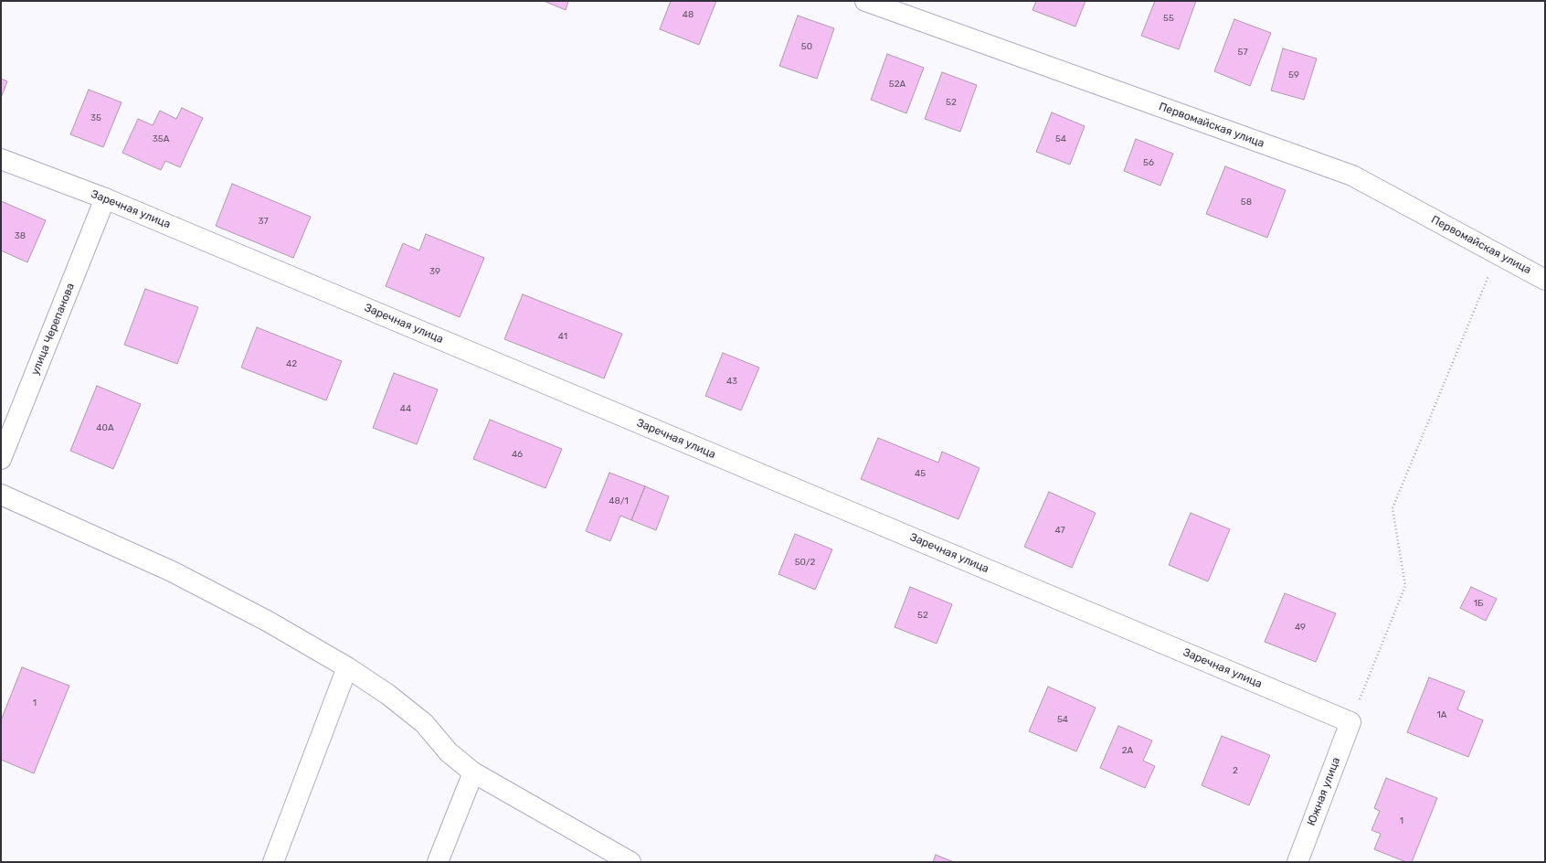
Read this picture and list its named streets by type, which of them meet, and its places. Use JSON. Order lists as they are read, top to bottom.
{
  "streets": {
    "street": [
      "Первомайская улица",
      "Заречная улица",
      "улица Черепанова",
      "Южная улица"
    ]
  },
  "crossings": [
    ["Заречная улица", "улица Черепанова"],
    ["Заречная улица", "Южная улица"]
  ],
  "house_numbers": [
    "48",
    "55",
    "50",
    "57",
    "59",
    "52А",
    "52",
    "35",
    "35А",
    "54",
    "56",
    "58",
    "37",
    "38",
    "39",
    "41",
    "42",
    "43",
    "44",
    "40А",
    "46",
    "45",
    "48/1",
    "47",
    "50/2",
    "1Б",
    "52",
    "49",
    "1",
    "1А",
    "54",
    "2А",
    "2",
    "1"
  ]
}
